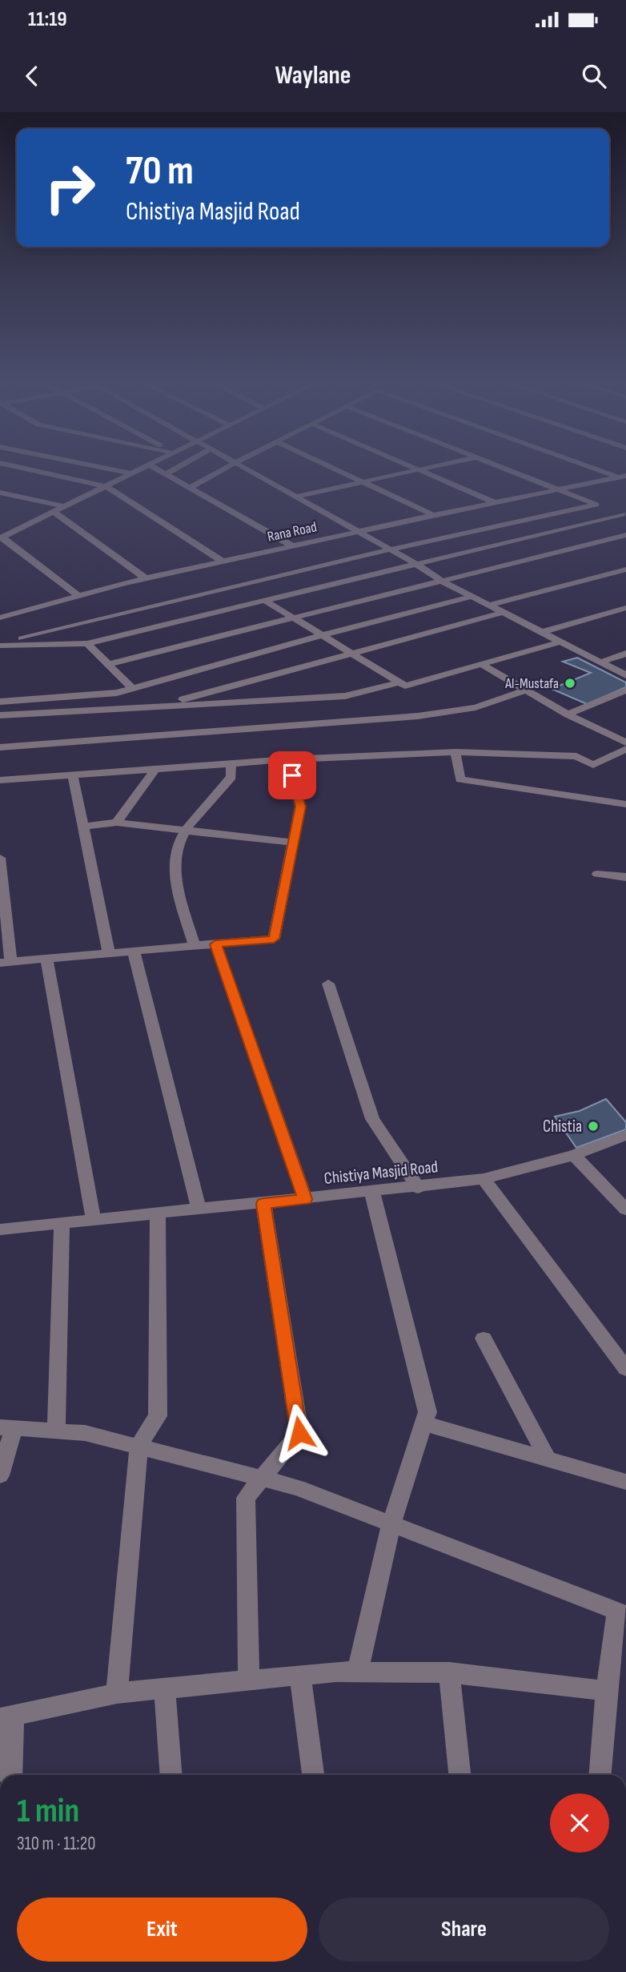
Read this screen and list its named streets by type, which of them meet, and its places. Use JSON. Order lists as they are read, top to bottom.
{
  "streets": {
    "street": ["Rana Road", "Chistiya Masjid Road"]
  },
  "places": ["Al-Mustafa", "Chistia"],
  "page": {
    "status": "11:19",
    "header": "Waylane",
    "turn": ["70 m", "Chistiya Masjid Road"],
    "heading": ["1 min", "310 m · 11:20"],
    "buttons": ["Exit", "Share"]
  }
}
